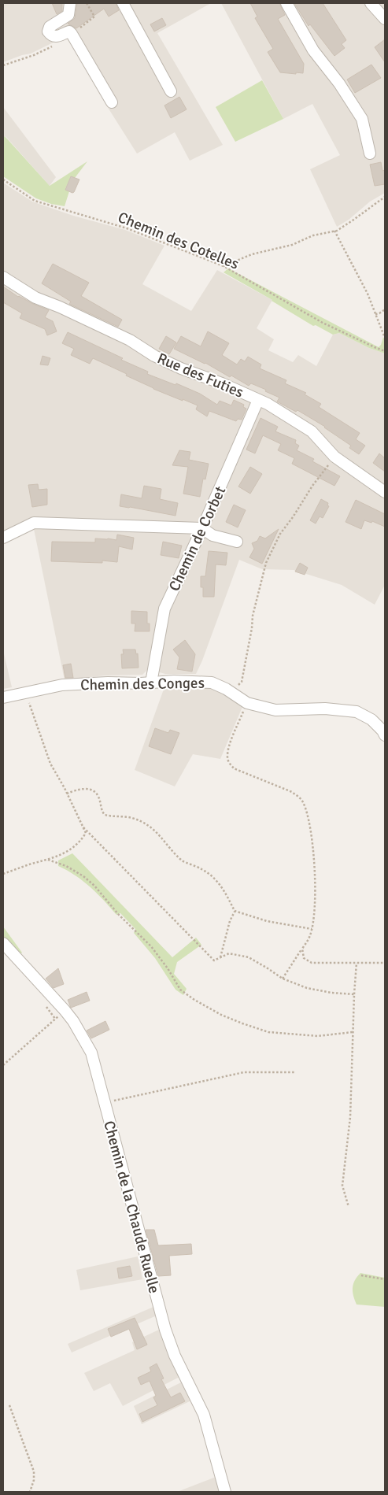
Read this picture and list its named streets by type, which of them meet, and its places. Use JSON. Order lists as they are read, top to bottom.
{
  "streets": {
    "street": [
      "Rue des Futies",
      "Chemin de Corbet",
      "Chemin des Conges",
      "Chemin de la Chaude Ruelle"
    ],
    "path": ["Chemin des Cotelles"]
  },
  "crossings": [
    ["Rue des Futies", "Chemin de Corbet"],
    ["Chemin de Corbet", "Chemin des Conges"]
  ]
}
